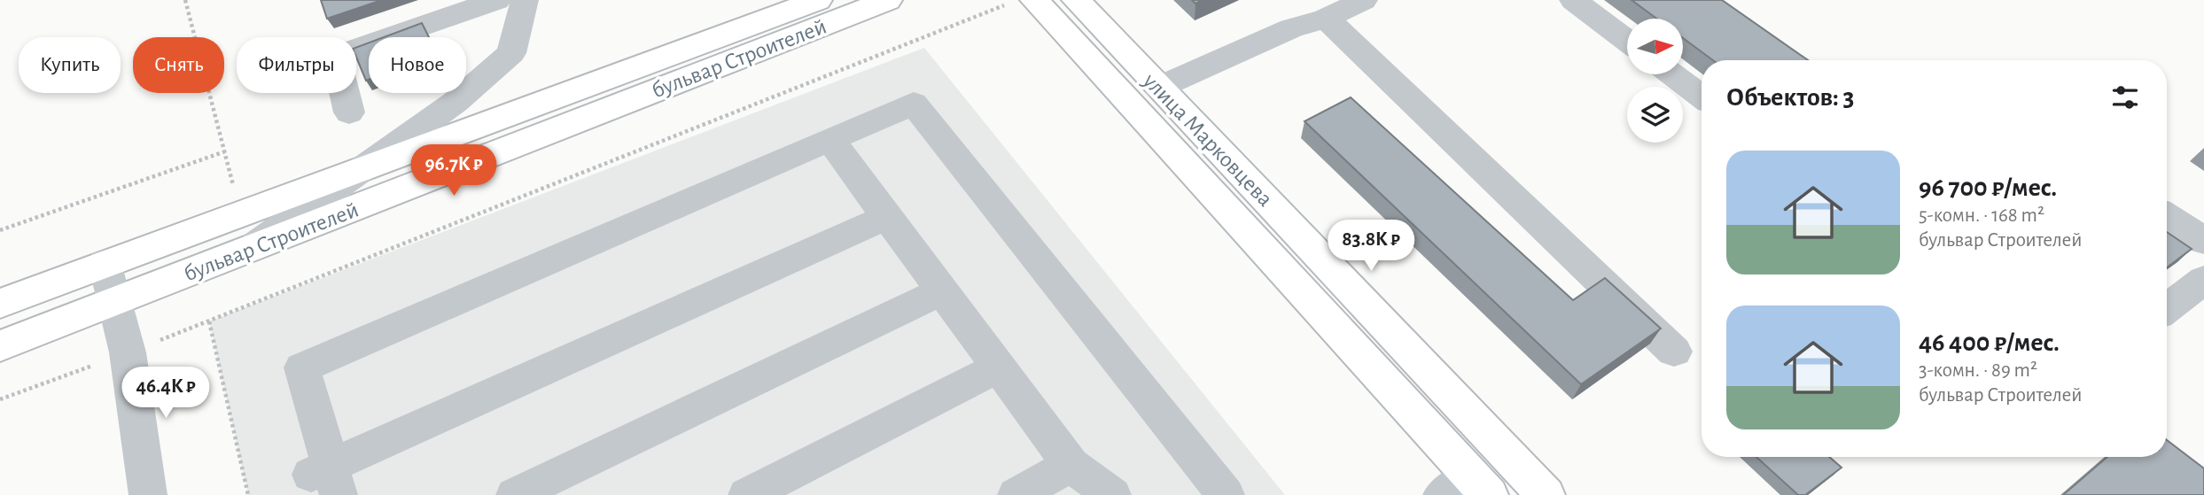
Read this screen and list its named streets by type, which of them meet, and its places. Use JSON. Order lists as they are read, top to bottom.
{
  "streets": {
    "main road": ["бульвар Строителей", "улица Марковцева"]
  },
  "north": "right",
  "page": {
    "chip": [
      "Купить",
      "Снять",
      "Фильтры",
      "Новое"
    ],
    "heading": "Объектов: 3",
    "list": [
      {
        "name": "96 700 ₽/мес.",
        "note": "5-комн. · 168 m² · бульвар Строителей"
      },
      {
        "name": "46 400 ₽/мес.",
        "note": "3-комн. · 89 m² · бульвар Строителей"
      }
    ],
    "price": ["96.7K ₽", "83.8K ₽", "46.4K ₽"]
  }
}
